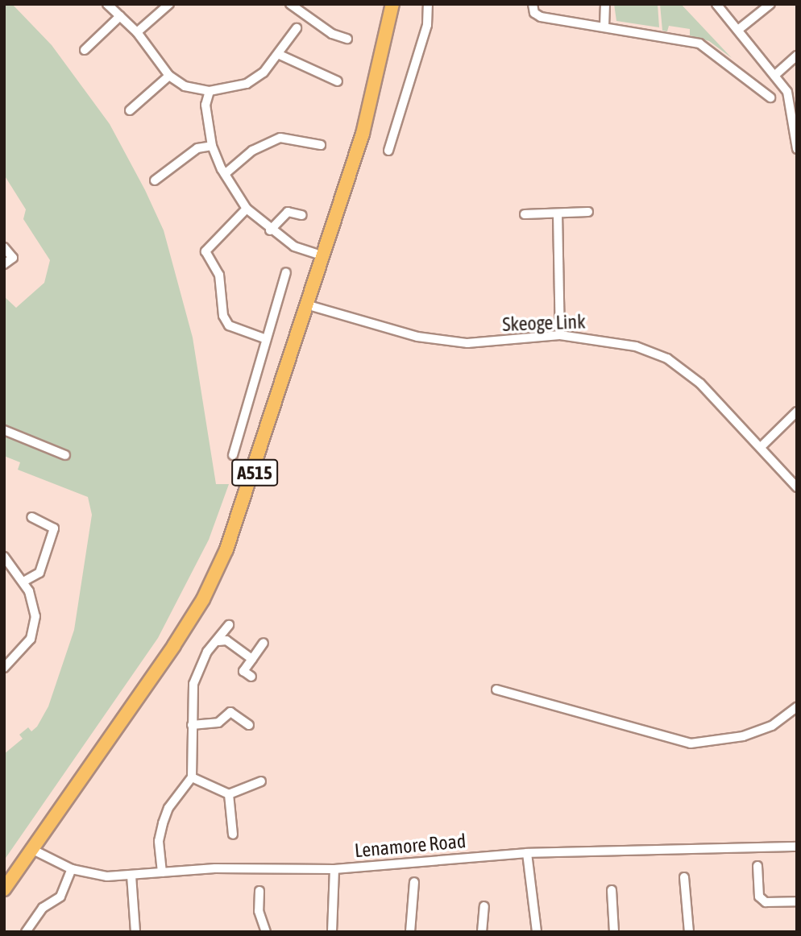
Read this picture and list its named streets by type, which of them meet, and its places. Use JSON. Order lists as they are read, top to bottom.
{
  "streets": {
    "highway": ["A515"],
    "street": ["Skeoge Link", "Lenamore Road"]
  },
  "crossings": [
    ["Skeoge Link", "A515"],
    ["A515", "Lenamore Road"]
  ]
}
